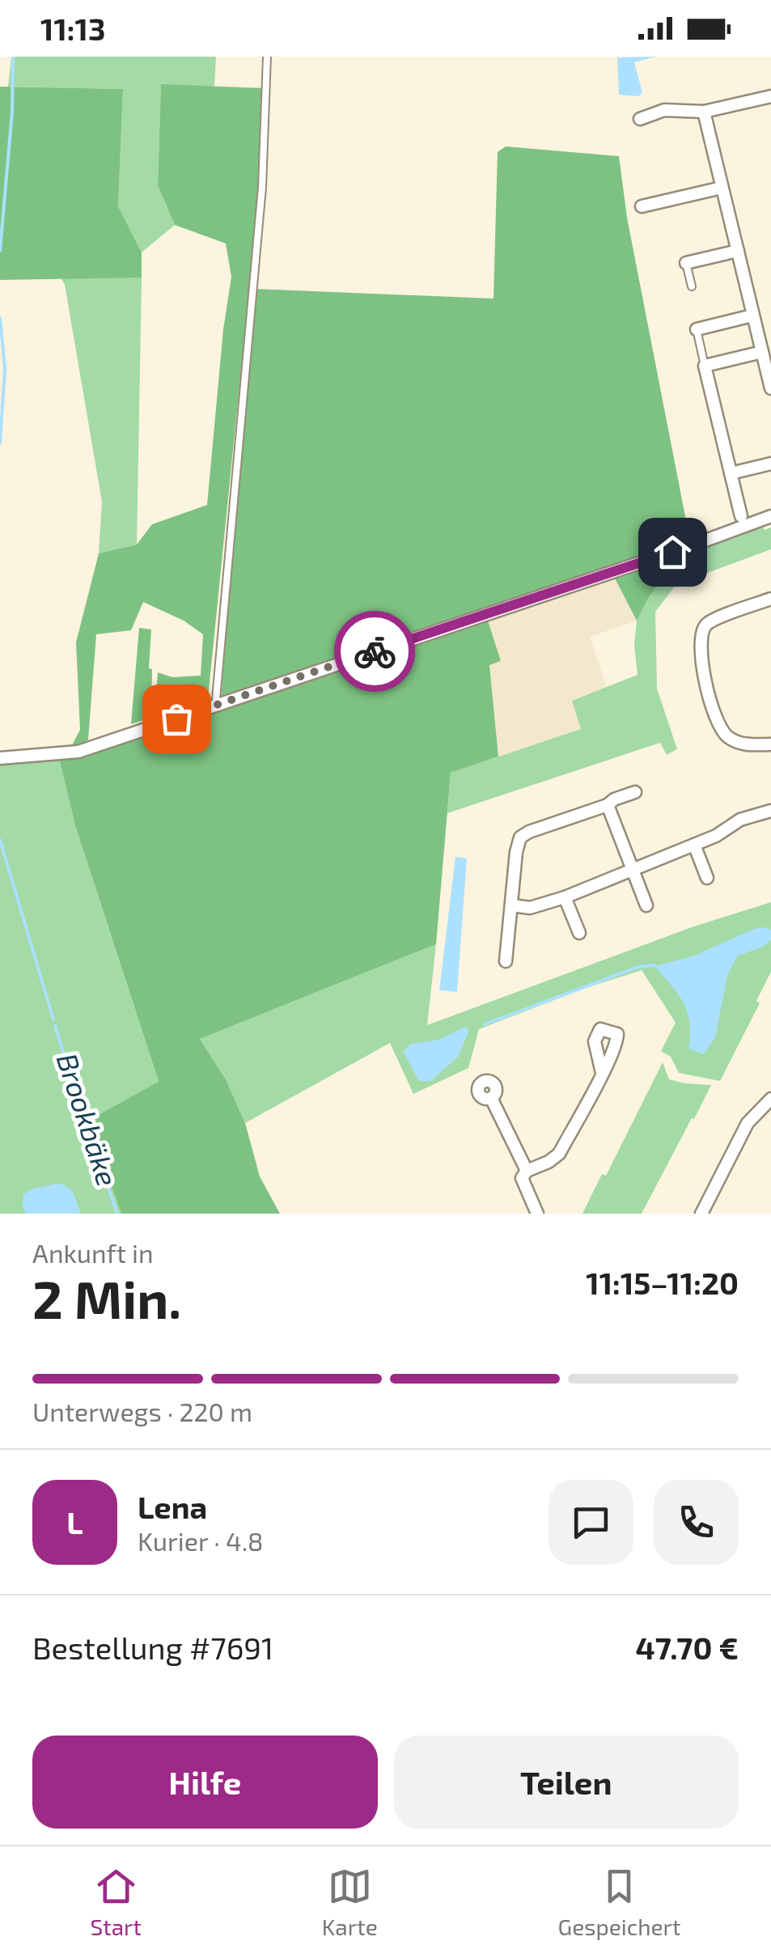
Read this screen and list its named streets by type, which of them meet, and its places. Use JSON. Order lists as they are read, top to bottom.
{
  "water": ["Brookbäke"],
  "page": {
    "status": "11:13",
    "heading": ["2 Min.", "Ankunft in", "11:15–11:20"],
    "panel": [
      "Lena",
      "Kurier · 4.8",
      "Bestellung #7691",
      "47.70 €"
    ],
    "bar": "Unterwegs · 220 m",
    "round": "L",
    "buttons": ["Hilfe", "Teilen"],
    "tabs": ["Start", "Karte", "Gespeichert"]
  }
}
